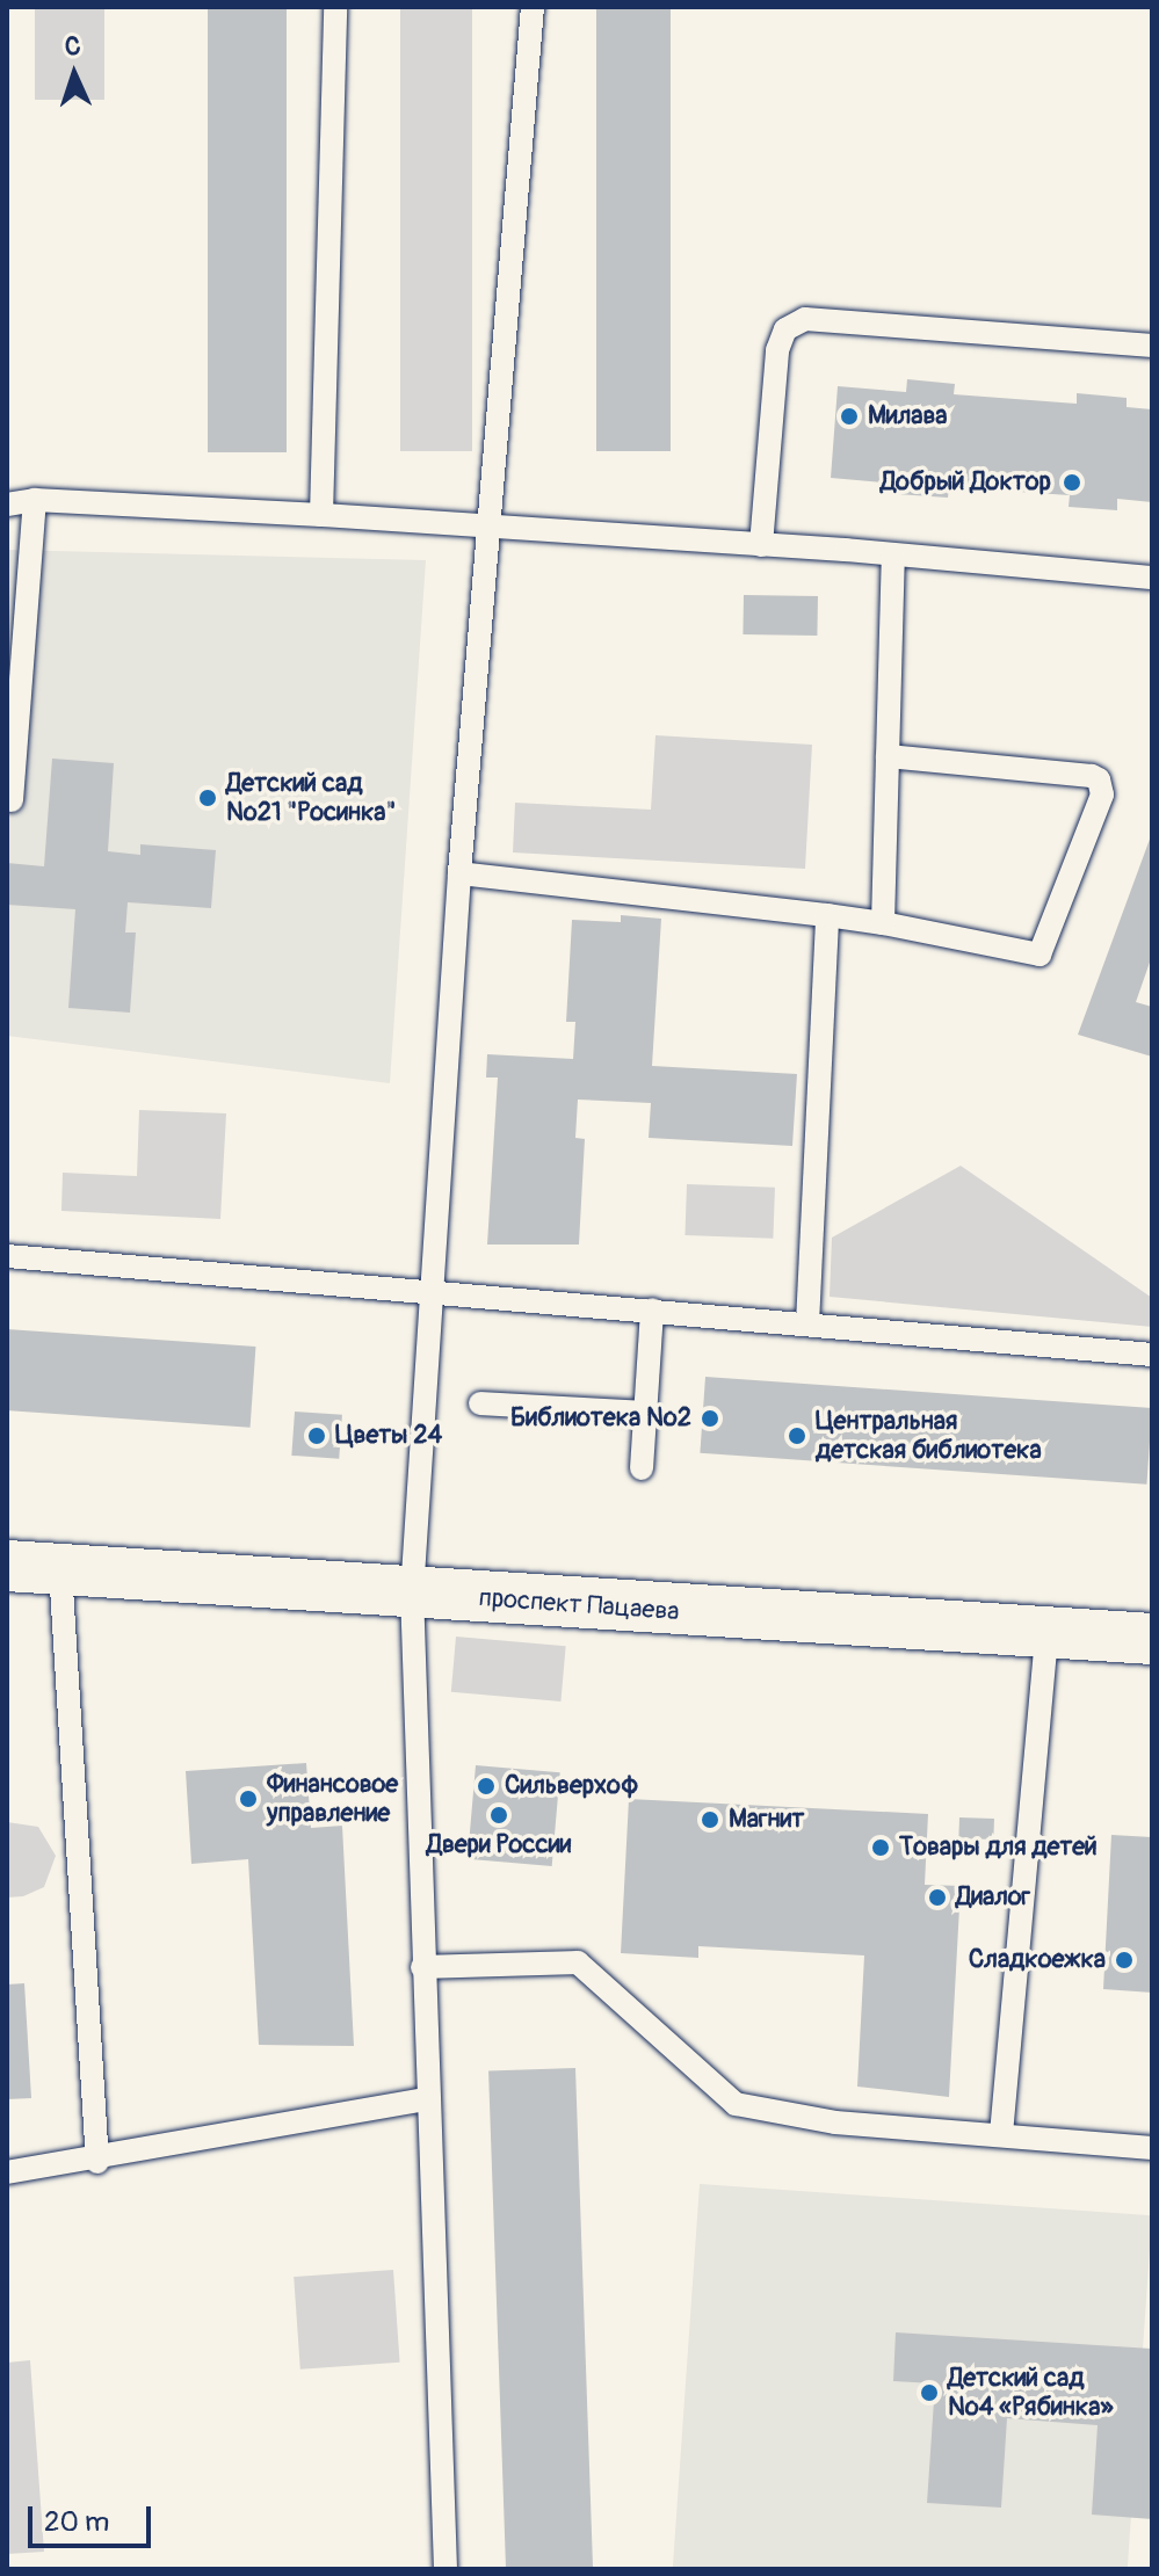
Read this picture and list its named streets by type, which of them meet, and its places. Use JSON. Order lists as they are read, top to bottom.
{
  "streets": {
    "main road": ["проспект Пацаева"]
  },
  "places": [
    "Милава",
    "Добрый Доктор",
    "Детский сад №21 \"Росинка\"",
    "Библиотека №2",
    "Цветы 24",
    "Центральная детская библиотека",
    "Сильверхоф",
    "Финансовое управление",
    "Двери России",
    "Магнит",
    "Товары для детей",
    "Диалог",
    "Сладкоежка",
    "Детский сад №4 «Рябинка»"
  ],
  "scale_bar": "20 m",
  "north": "top"
}
